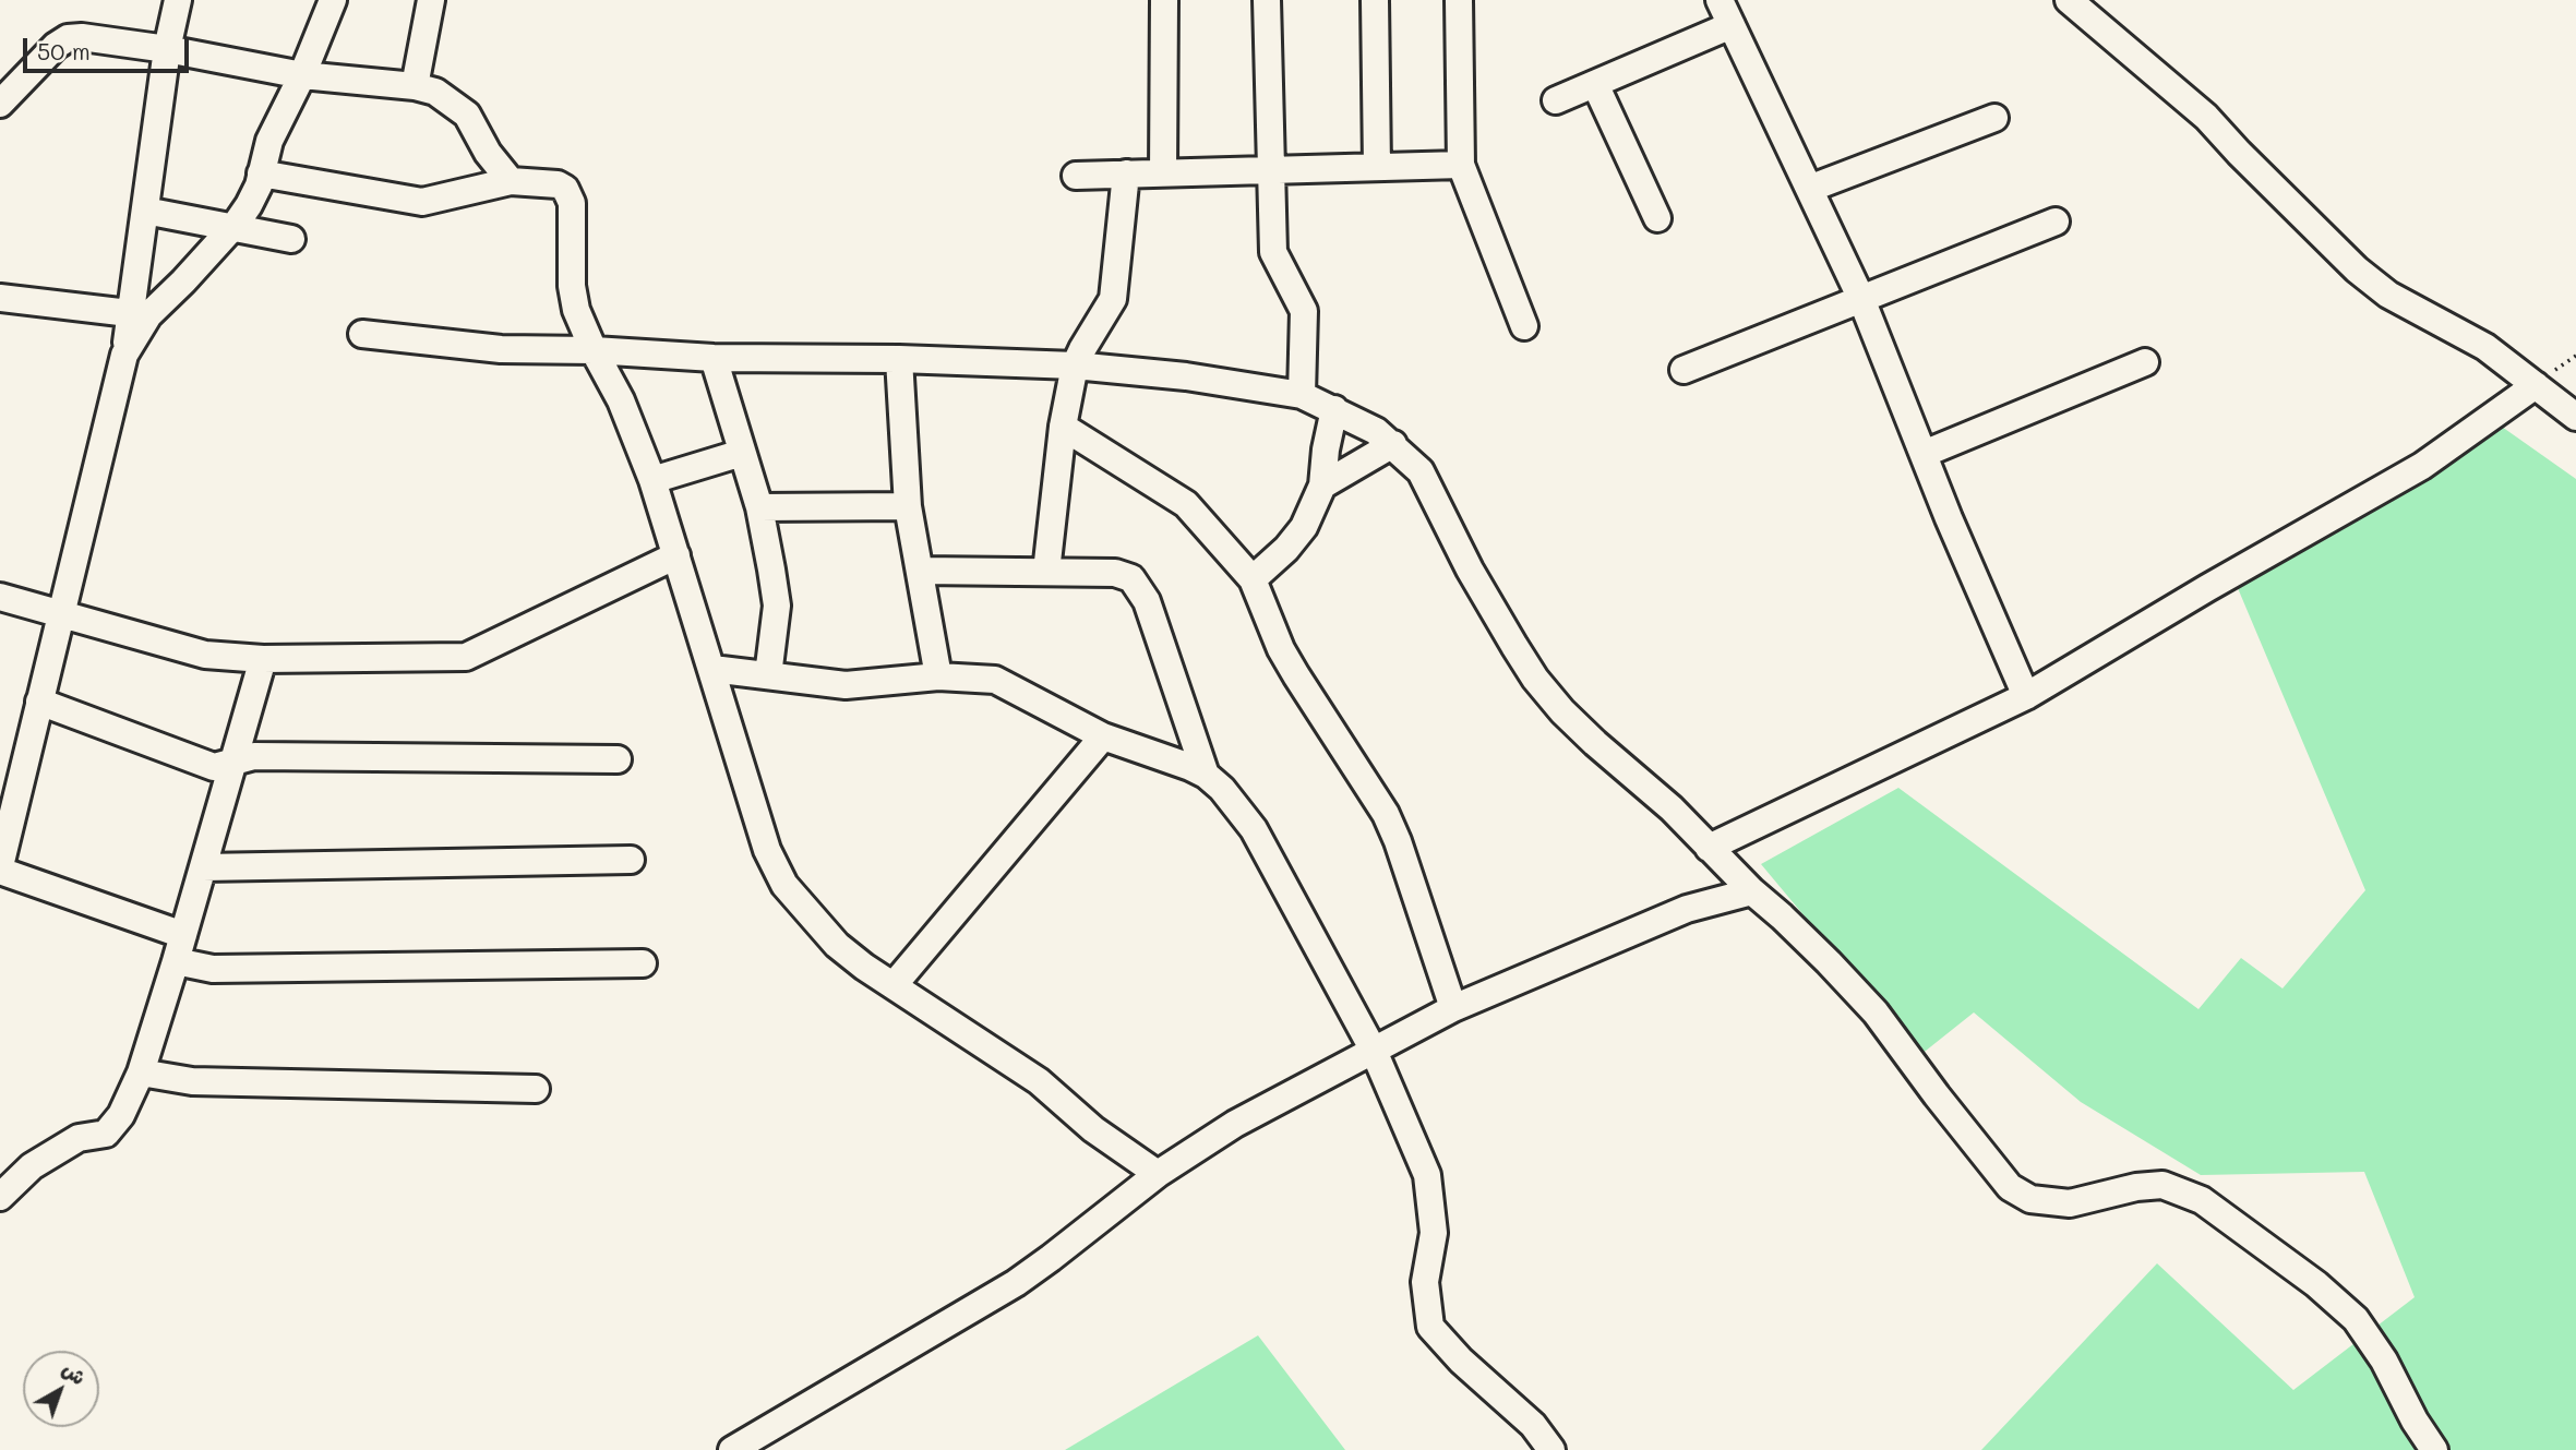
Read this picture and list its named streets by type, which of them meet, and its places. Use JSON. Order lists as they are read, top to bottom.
{
  "scale_bar": "50 m",
  "north": "top right"
}
